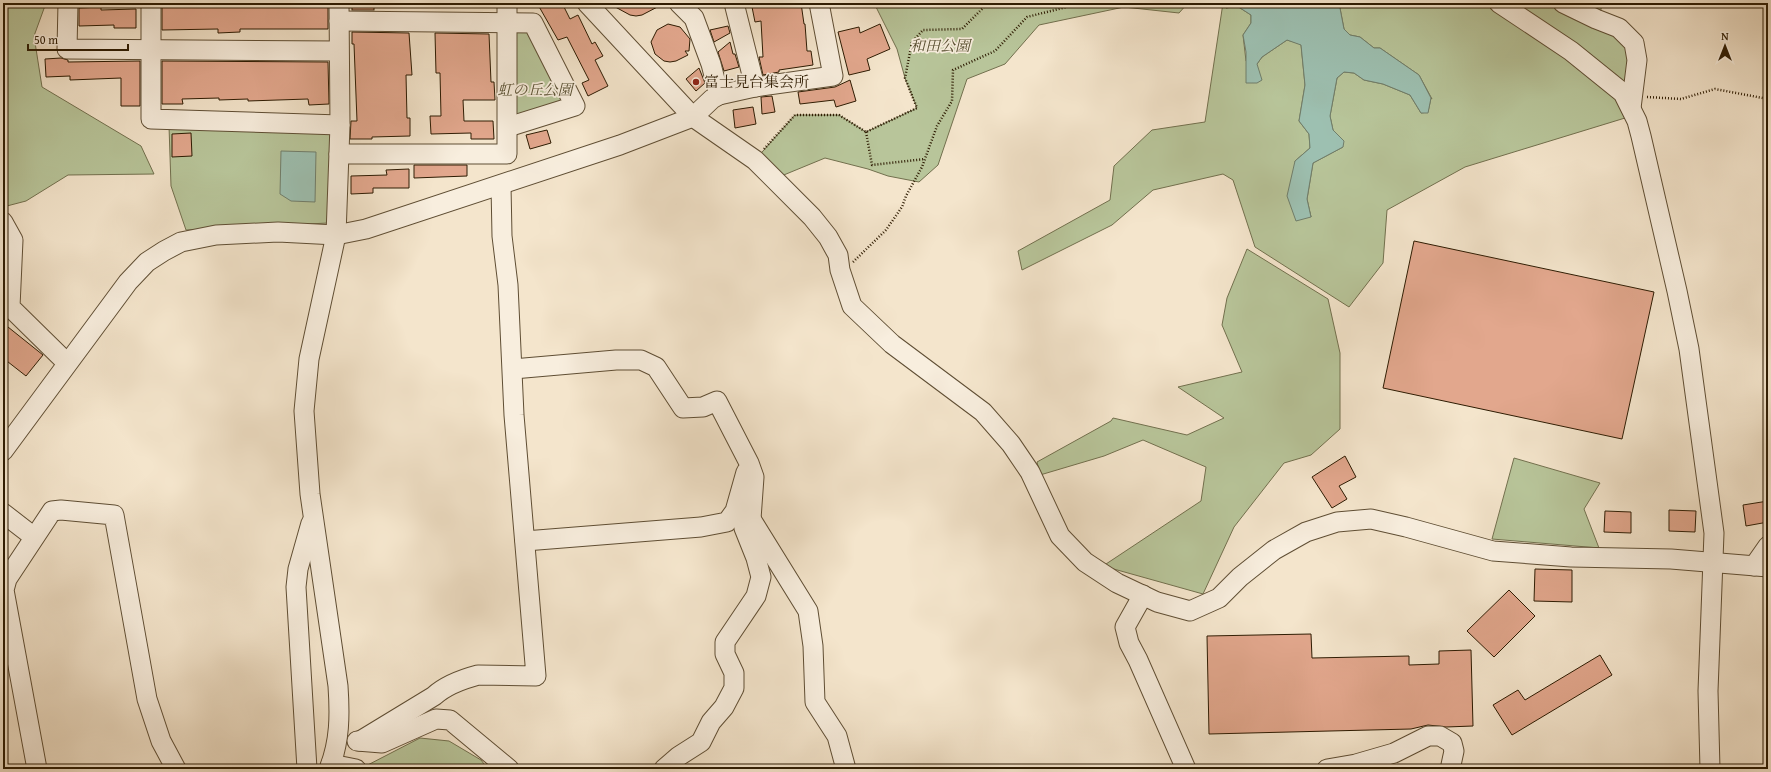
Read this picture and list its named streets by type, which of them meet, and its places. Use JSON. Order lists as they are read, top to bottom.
{
  "parks": ["和田公園", "虹の丘公園"],
  "places": ["富士見台集会所"],
  "scale_bar": "50 m",
  "north": "top"
}
